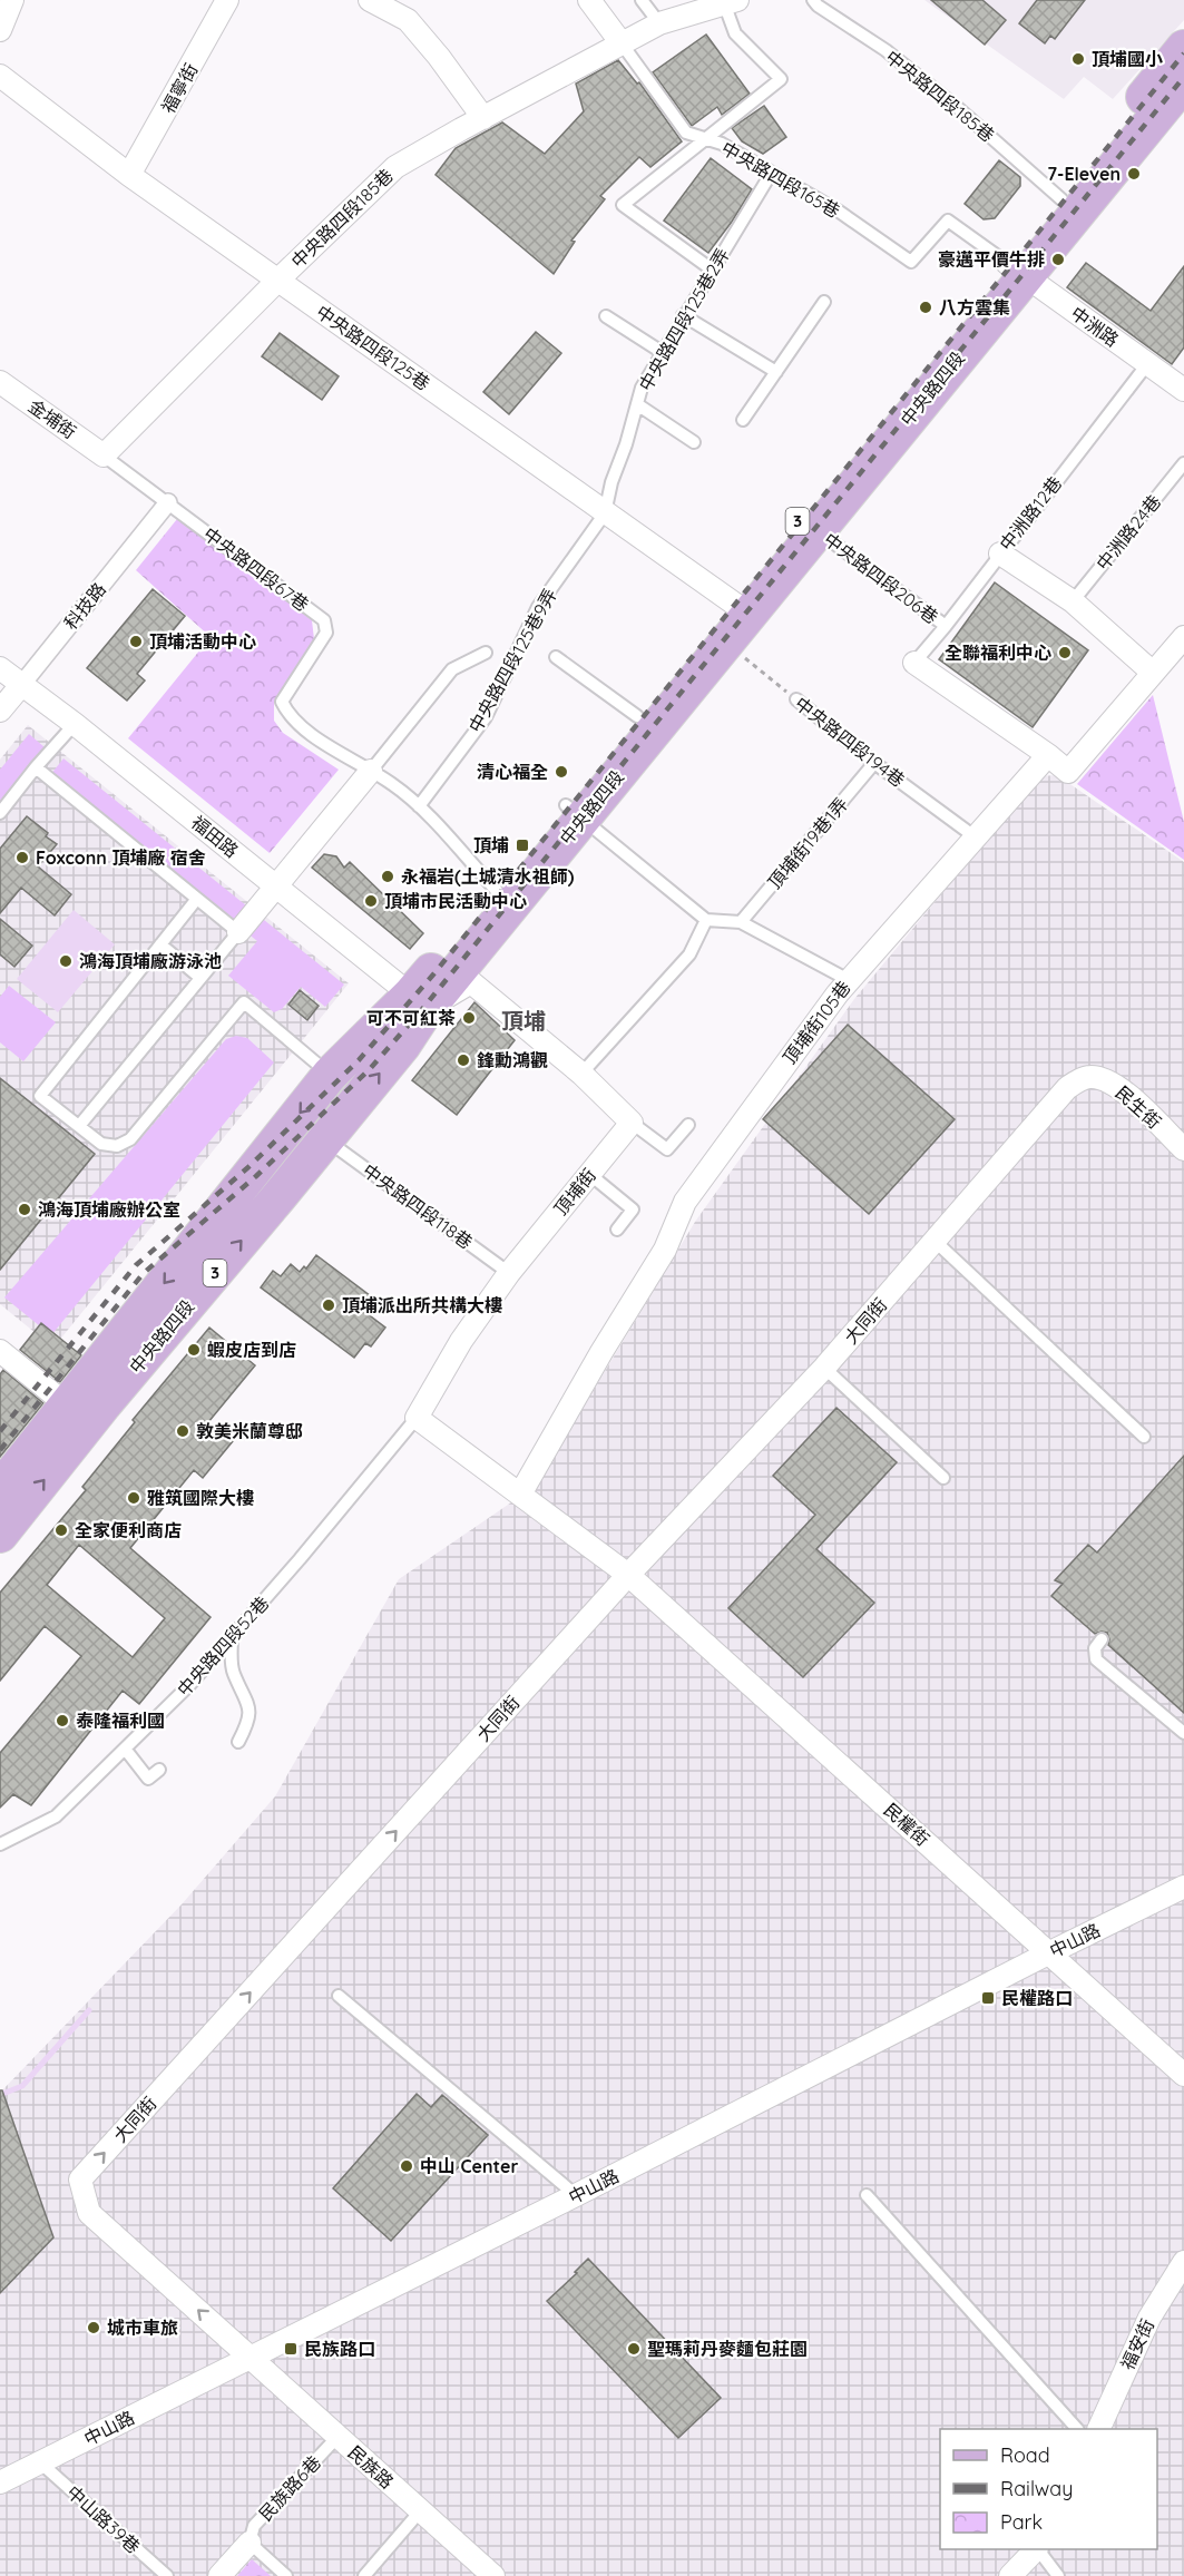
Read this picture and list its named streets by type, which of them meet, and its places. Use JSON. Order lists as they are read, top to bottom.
{
  "streets": {
    "main road": ["中央路四段", "3"],
    "street": [
      "福寧街",
      "中央路四段185巷",
      "中洲路",
      "中央路四段125巷",
      "金埔街",
      "科技路",
      "福田路",
      "頂埔街105巷",
      "民生街",
      "頂埔街",
      "大同街",
      "民權街",
      "中山路",
      "福安街",
      "民族路"
    ],
    "lane": [
      "中央路四段165巷",
      "中央路四段125巷2弄",
      "中洲路12巷",
      "中洲路24巷",
      "中央路四段67巷",
      "中央路四段206巷",
      "中央路四段125巷9弄",
      "中央路四段194巷",
      "頂埔街19巷1弄",
      "中央路四段118巷",
      "中央路四段52巷",
      "民族路6巷",
      "中山路39巷"
    ]
  },
  "crossings": [
    ["福寧街", "中央路四段125巷"],
    ["中央路四段185巷", "中央路四段165巷"],
    ["中央路四段185巷", "中央路四段125巷"],
    ["中央路四段185巷", "中央路四段"],
    ["中央路四段185巷", "金埔街"],
    ["中央路四段185巷", "中央路四段67巷"],
    ["中央路四段165巷", "中央路四段125巷2弄"],
    ["中央路四段165巷", "中洲路"],
    ["中央路四段165巷", "中央路四段"],
    ["中央路四段125巷2弄", "中央路四段125巷"],
    ["中央路四段125巷2弄", "中央路四段125巷9弄"],
    ["中洲路", "中央路四段"],
    ["中洲路", "中洲路12巷"],
    ["中央路四段125巷", "中央路四段"],
    ["中央路四段125巷", "中央路四段125巷9弄"],
    ["中央路四段", "中央路四段67巷"],
    ["中央路四段", "中央路四段206巷"],
    ["中央路四段", "中央路四段194巷"],
    ["中央路四段", "福田路"],
    ["中央路四段", "中央路四段118巷"],
    ["金埔街", "中央路四段67巷"],
    ["中洲路12巷", "中央路四段206巷"],
    ["中央路四段67巷", "科技路"],
    ["中央路四段67巷", "中央路四段125巷9弄"],
    ["科技路", "福田路"],
    ["中央路四段194巷", "頂埔街19巷1弄"],
    ["中央路四段194巷", "頂埔街105巷"],
    ["民生街", "大同街"],
    ["頂埔街", "中央路四段118巷"],
    ["頂埔街", "中央路四段52巷"],
    ["大同街", "民權街"],
    ["大同街", "中山路"],
    ["大同街", "民族路"],
    ["民權街", "中山路"],
    ["中山路", "民族路"],
    ["中山路", "中山路39巷"],
    ["民族路", "民族路6巷"]
  ],
  "one_way": ["大同街"],
  "districts": ["頂埔"],
  "places": {
    "other": [
      "頂埔國小",
      "7-Eleven",
      "豪邁平價牛排",
      "八方雲集",
      "頂埔活動中心",
      "全聯福利中心",
      "清心福全",
      "Foxconn 頂埔廠 宿舍",
      "永福岩(土城清水祖師)",
      "頂埔市民活動中心",
      "鴻海頂埔廠游泳池",
      "可不可紅茶",
      "鋒勳鴻觀",
      "鴻海頂埔廠辦公室",
      "頂埔派出所共構大樓",
      "蝦皮店到店",
      "敦美米蘭尊邸",
      "雅筑國際大樓",
      "全家便利商店",
      "泰隆福利國",
      "中山 Center",
      "城市車旅",
      "聖瑪莉丹麥麵包莊園"
    ],
    "transit": ["頂埔", "民權路口", "民族路口"]
  },
  "legend": ["Road", "Railway", "Park"]
}
